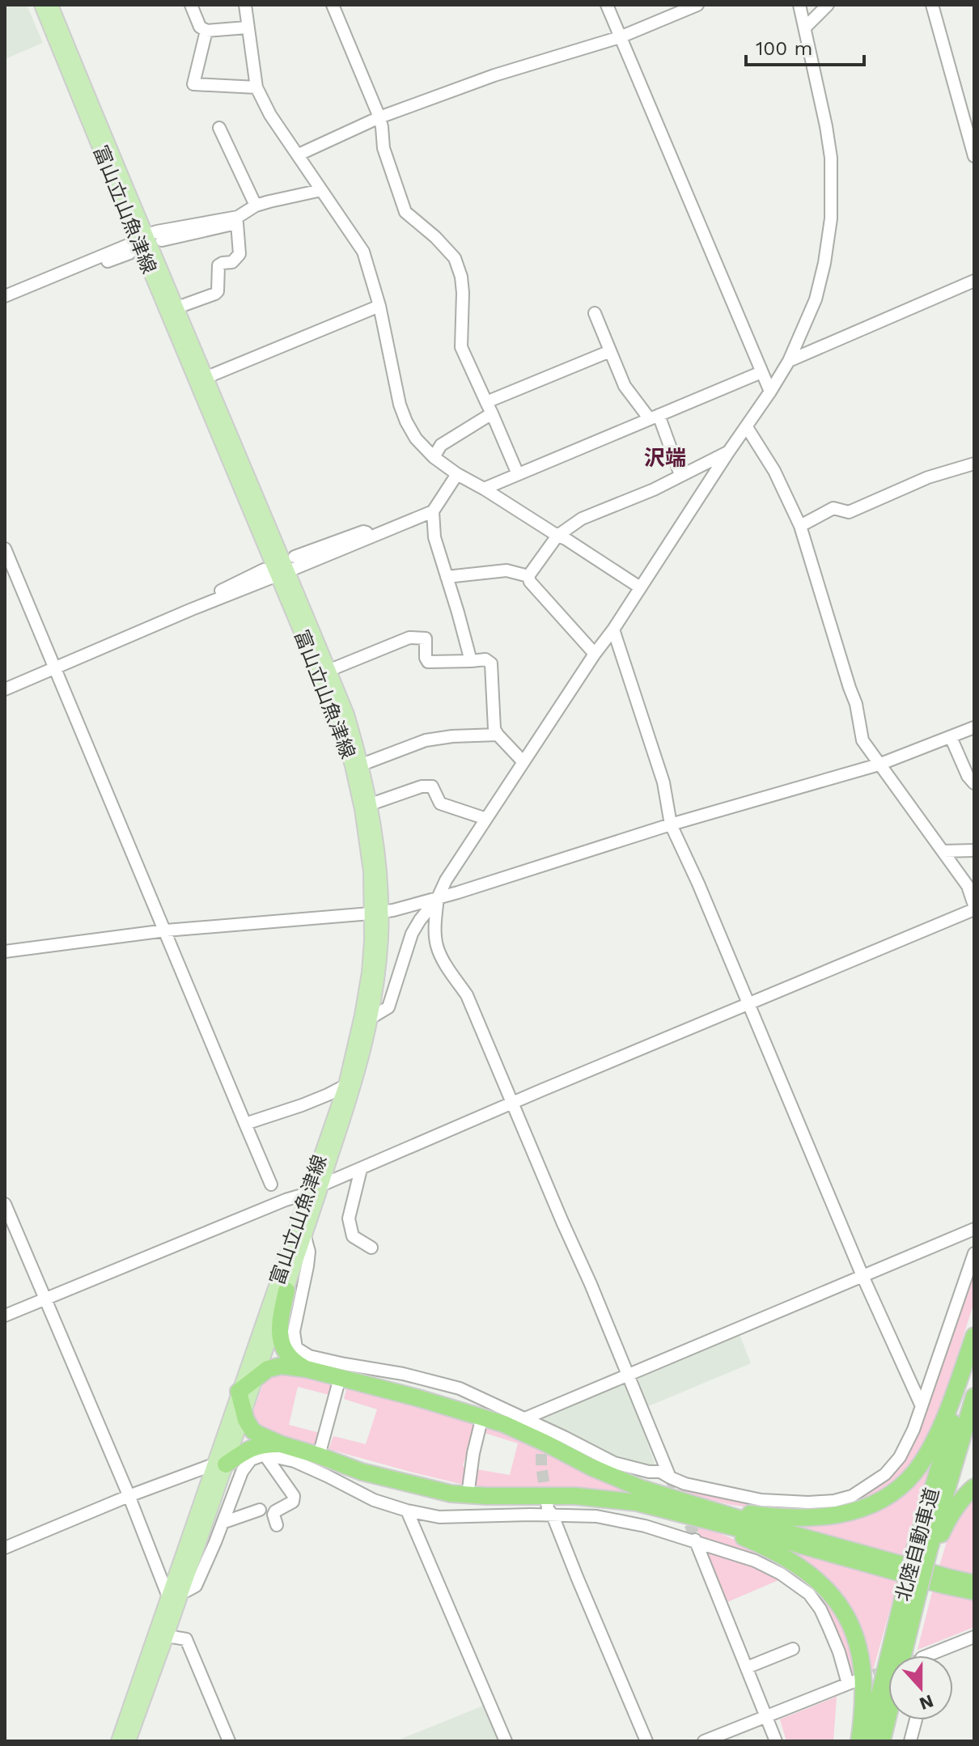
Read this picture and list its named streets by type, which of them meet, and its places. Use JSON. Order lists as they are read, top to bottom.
{
  "streets": {
    "highway": ["北陸自動車道"],
    "main road": ["富山立山魚津線"]
  },
  "districts": ["沢端"],
  "scale_bar": "100 m",
  "north": "bottom"
}
